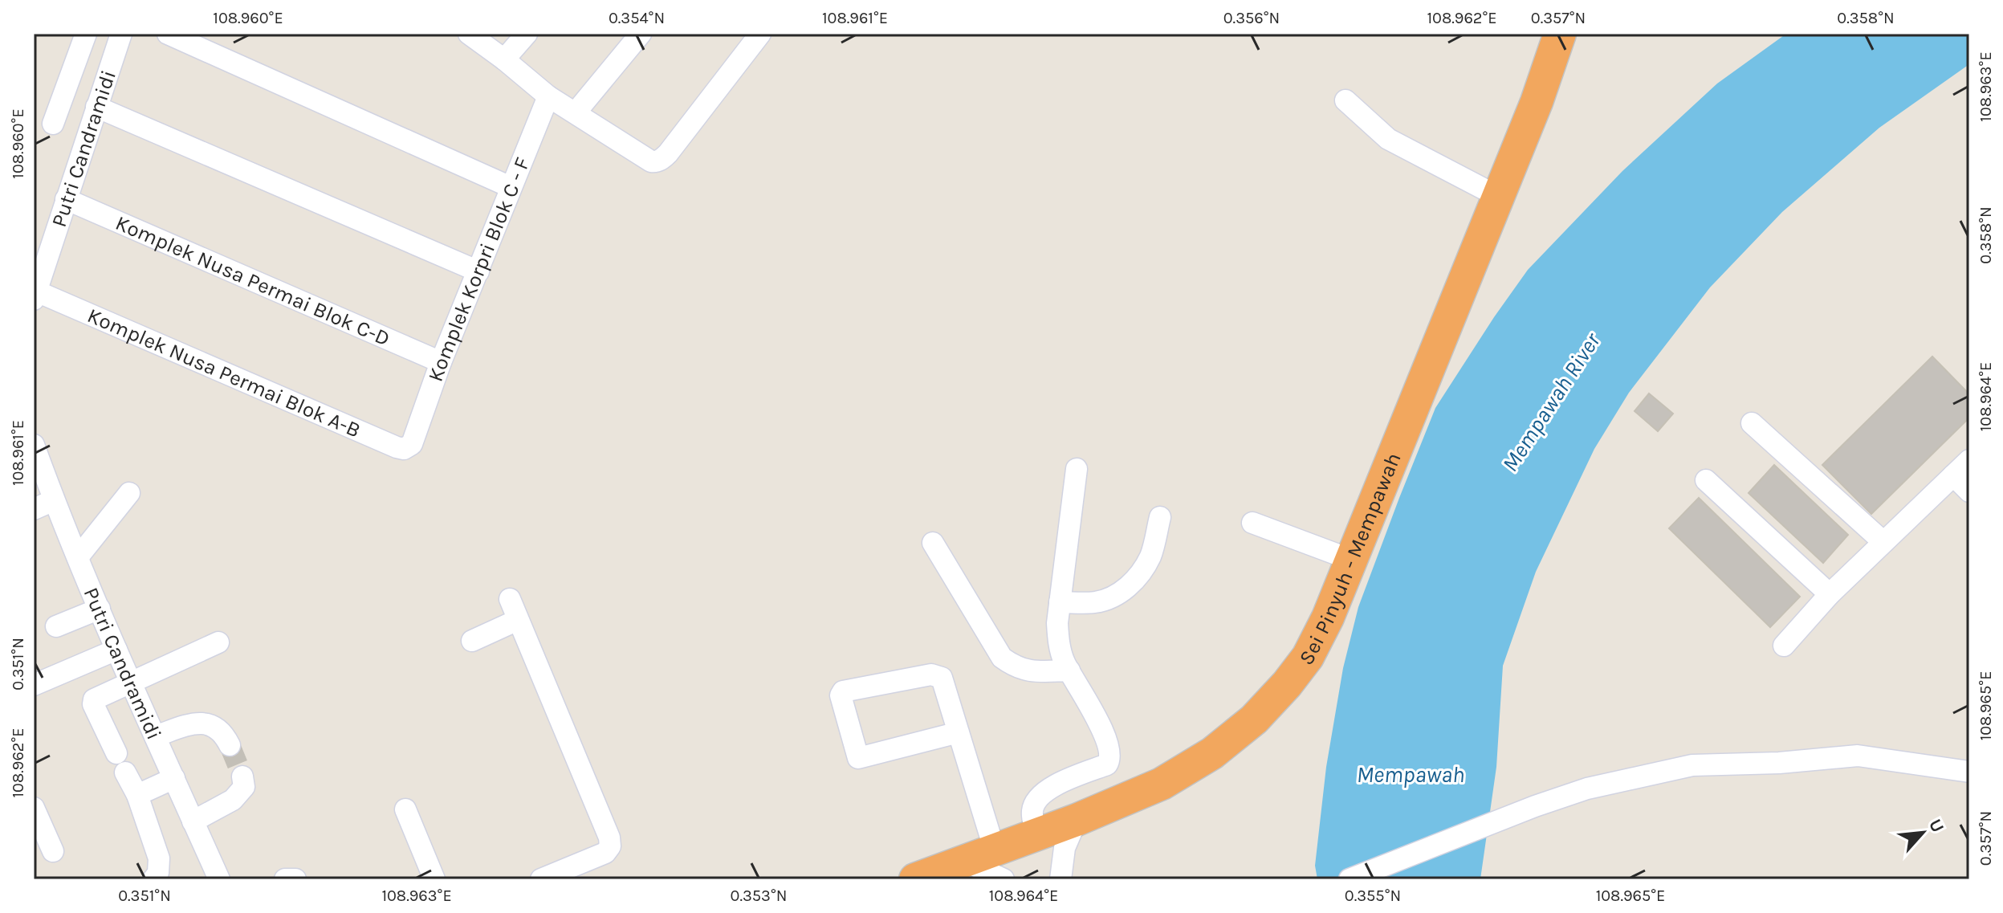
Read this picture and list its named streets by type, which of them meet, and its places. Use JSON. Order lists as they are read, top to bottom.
{
  "streets": {
    "highway": ["Sei Pinyuh - Mempawah"],
    "street": [
      "Putri Candramidi",
      "Komplek Korpri Blok C - F",
      "Komplek Nusa Permai Blok C-D",
      "Komplek Nusa Permai Blok A-B"
    ]
  },
  "crossings": [
    ["Putri Candramidi", "Komplek Nusa Permai Blok C-D"],
    ["Putri Candramidi", "Komplek Nusa Permai Blok A-B"],
    ["Komplek Korpri Blok C - F", "Komplek Nusa Permai Blok C-D"],
    ["Komplek Korpri Blok C - F", "Komplek Nusa Permai Blok A-B"]
  ],
  "water": ["Mempawah River", "Mempawah"],
  "north": "top right",
  "coordinates": [
    "108.960°E",
    "0.354°N",
    "108.961°E",
    "0.356°N",
    "108.962°E",
    "0.357°N",
    "0.358°N",
    "108.963°E",
    "108.964°E",
    "0.351°N",
    "108.965°E",
    "0.353°N",
    "0.355°N"
  ]
}
